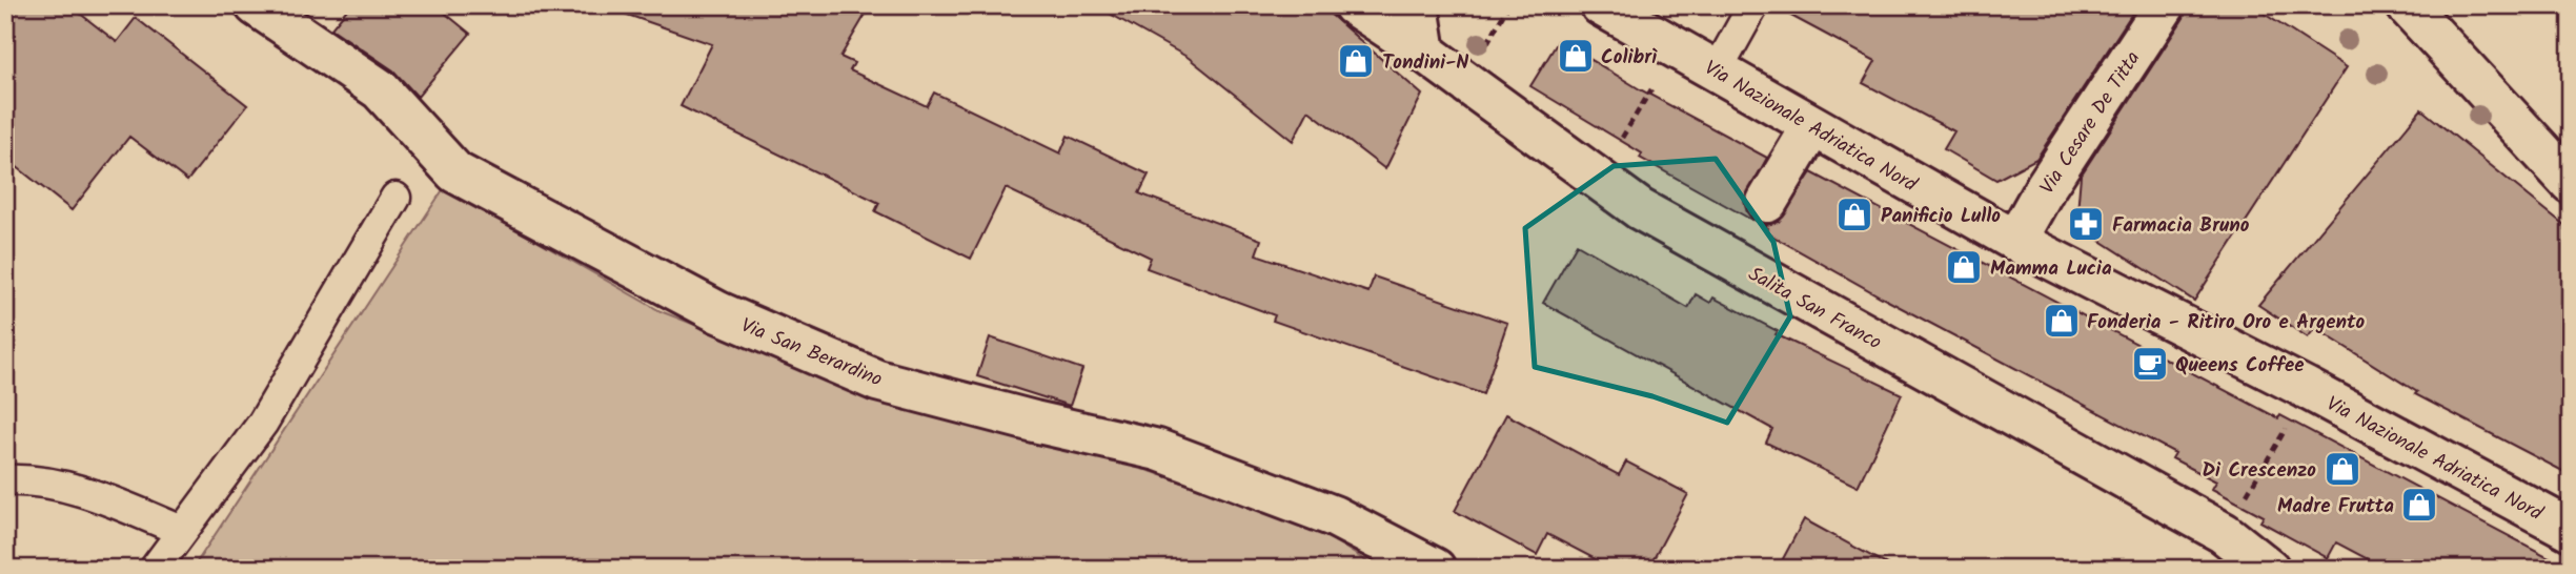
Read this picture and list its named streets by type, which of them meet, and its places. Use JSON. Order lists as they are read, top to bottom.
{
  "streets": {
    "main road": [
      "Via Cesare De Titta",
      "Via Nazionale Adriatica Nord",
      "Salita San Franco",
      "Via San Berardino"
    ]
  },
  "crossings": [
    ["Via Cesare De Titta", "Via Nazionale Adriatica Nord"]
  ],
  "places": {
    "shop": [
      "Colibrì",
      "Tondini-N",
      "Panificio Lullo",
      "Mamma Lucia",
      "Fonderia - Ritiro Oro e Argento",
      "Di Crescenzo",
      "Madre Frutta"
    ],
    "pharmacy": ["Farmacia Bruno"],
    "cafe": ["Queens Coffee"]
  }
}
